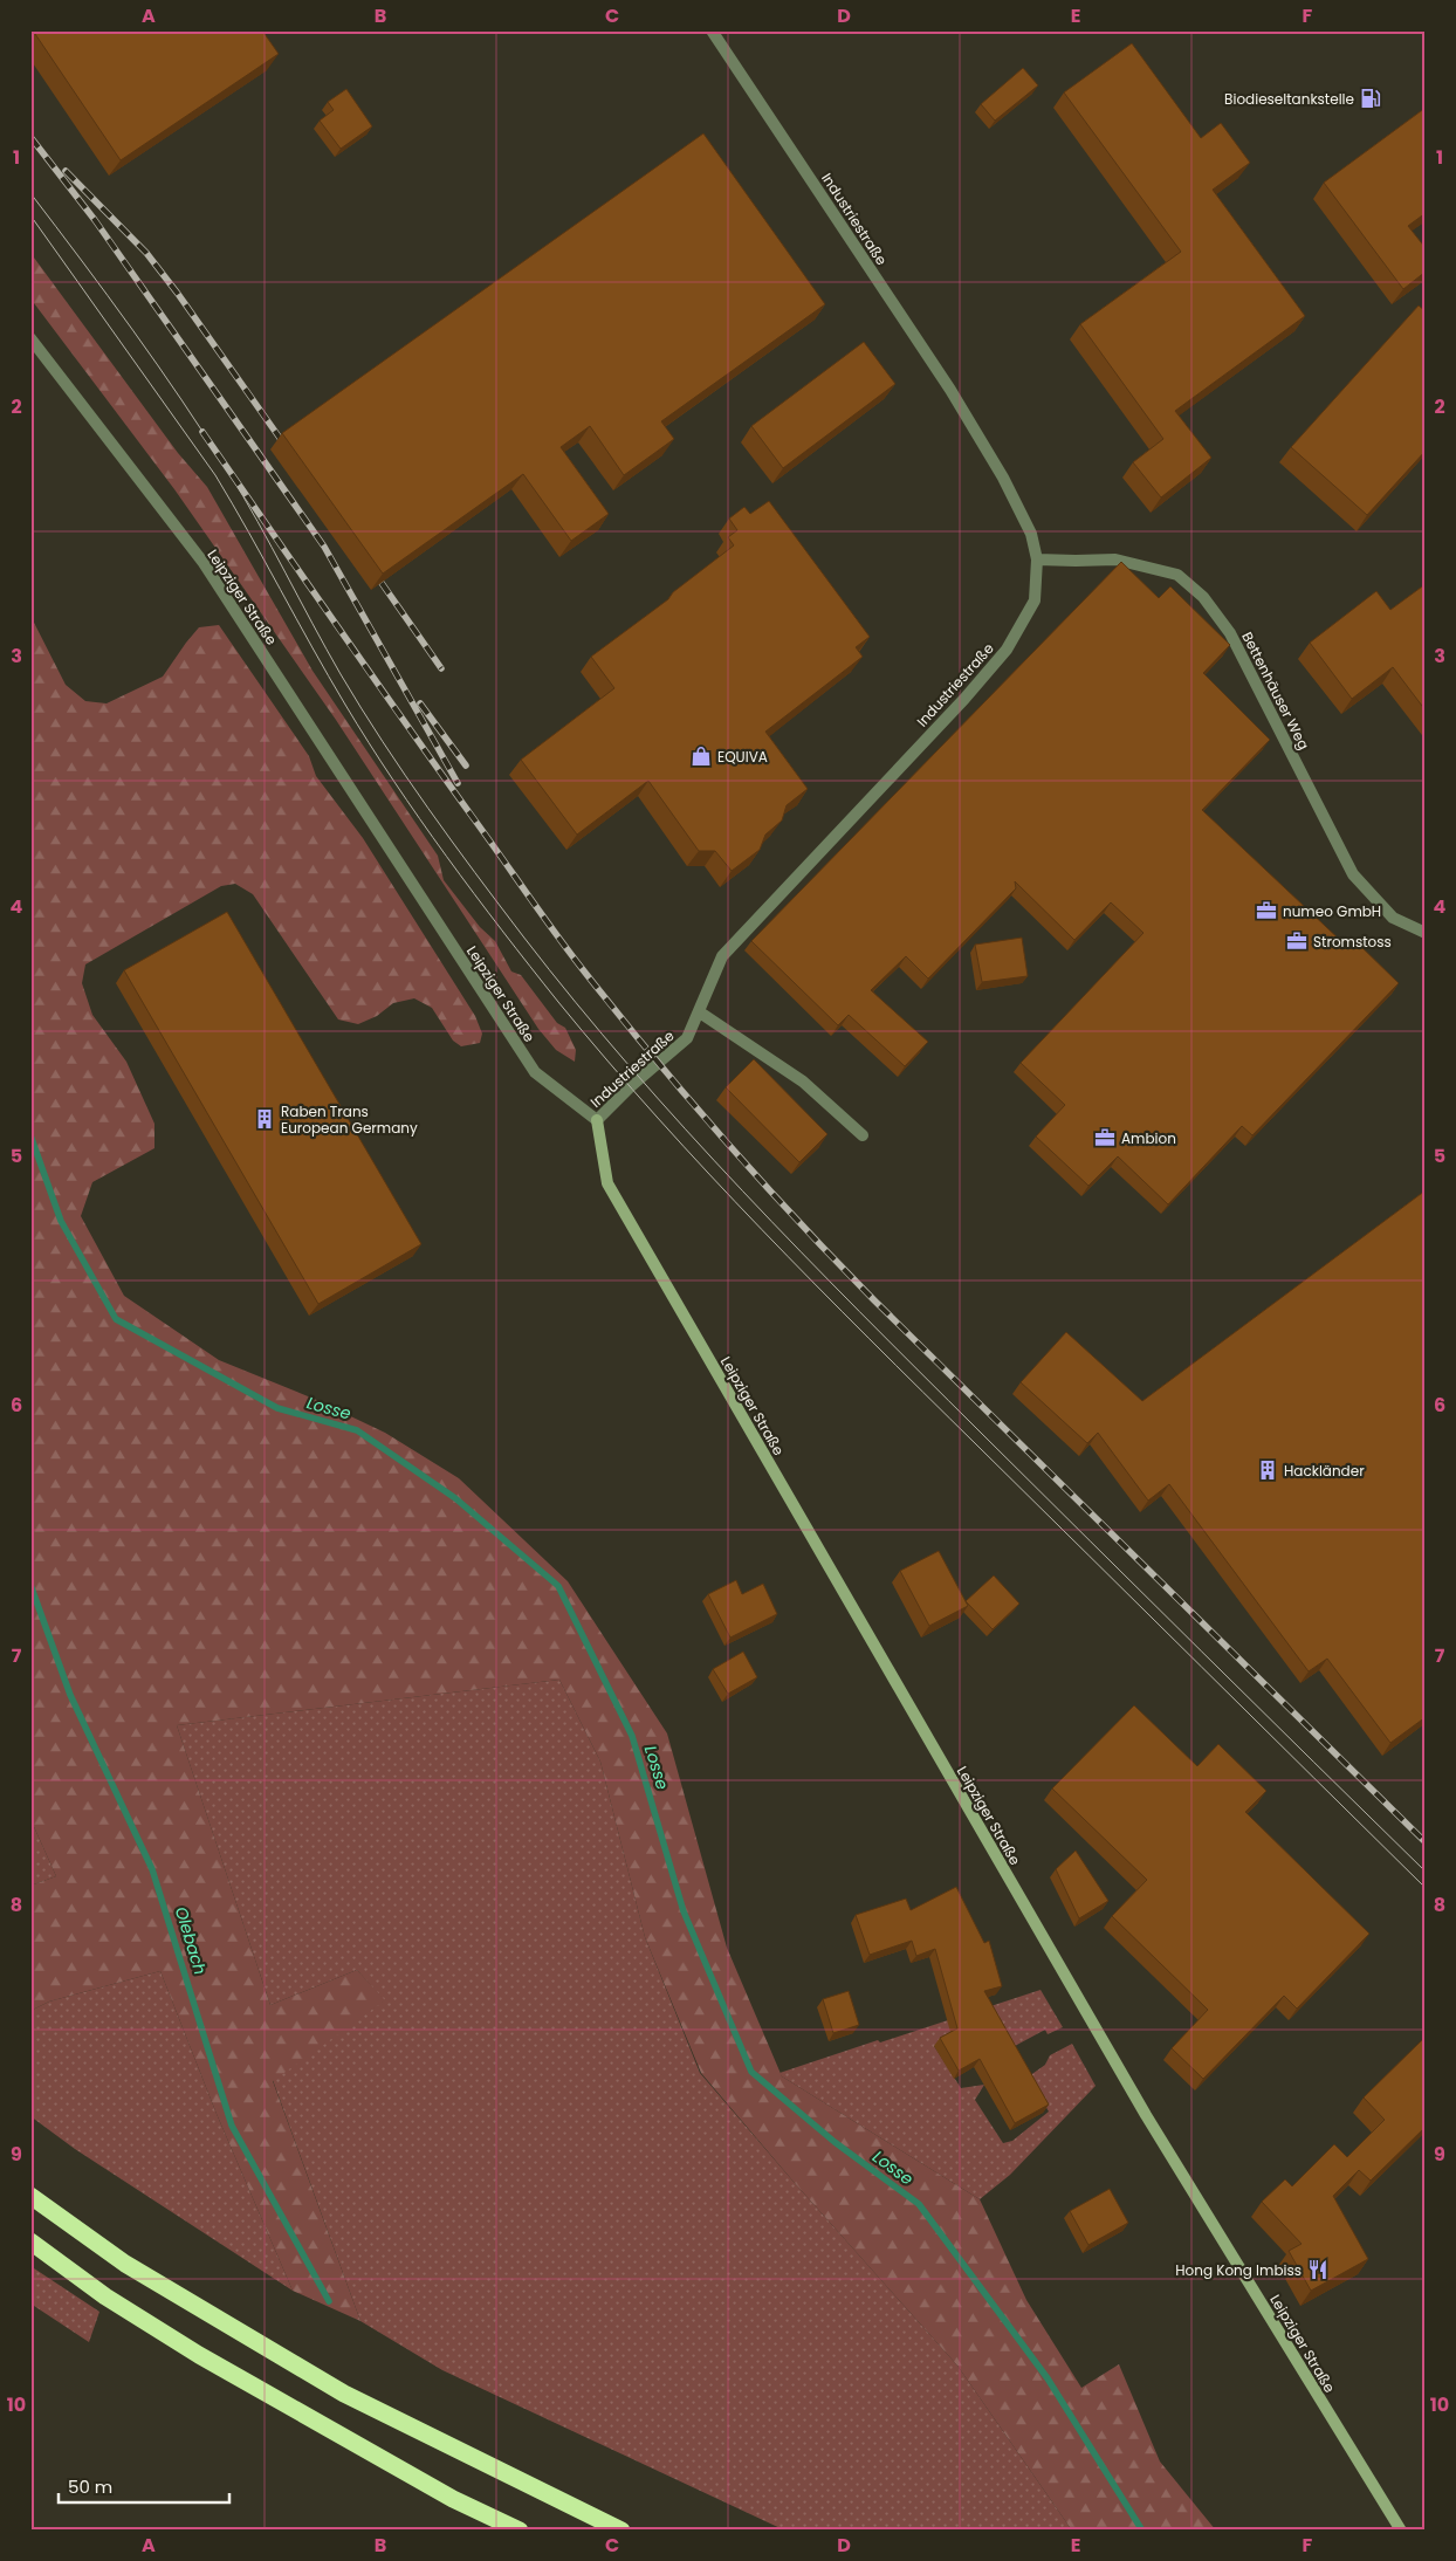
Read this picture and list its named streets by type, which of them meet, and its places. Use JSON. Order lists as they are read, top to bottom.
{
  "streets": {
    "street": ["Industriestraße", "Leipziger Straße", "Bettenhäuser Weg"]
  },
  "crossings": [
    ["Industriestraße", "Leipziger Straße"],
    ["Industriestraße", "Bettenhäuser Weg"]
  ],
  "water": ["Losse", "Olebach"],
  "places": {
    "fuel station": ["Biodieseltankstelle"],
    "shop": ["EQUIVA"],
    "office": ["numeo GmbH", "Stromstoss", "Ambion"],
    "building": ["Raben Trans European Germany", "Hackländer"],
    "restaurant": ["Hong Kong Imbiss"]
  },
  "scale_bar": "50 m",
  "grid": {
    "columns": [
      "A",
      "B",
      "C",
      "D",
      "E",
      "F"
    ],
    "rows": [
      "1",
      "2",
      "3",
      "4",
      "5",
      "6",
      "7",
      "8",
      "9",
      "10"
    ]
  }
}
